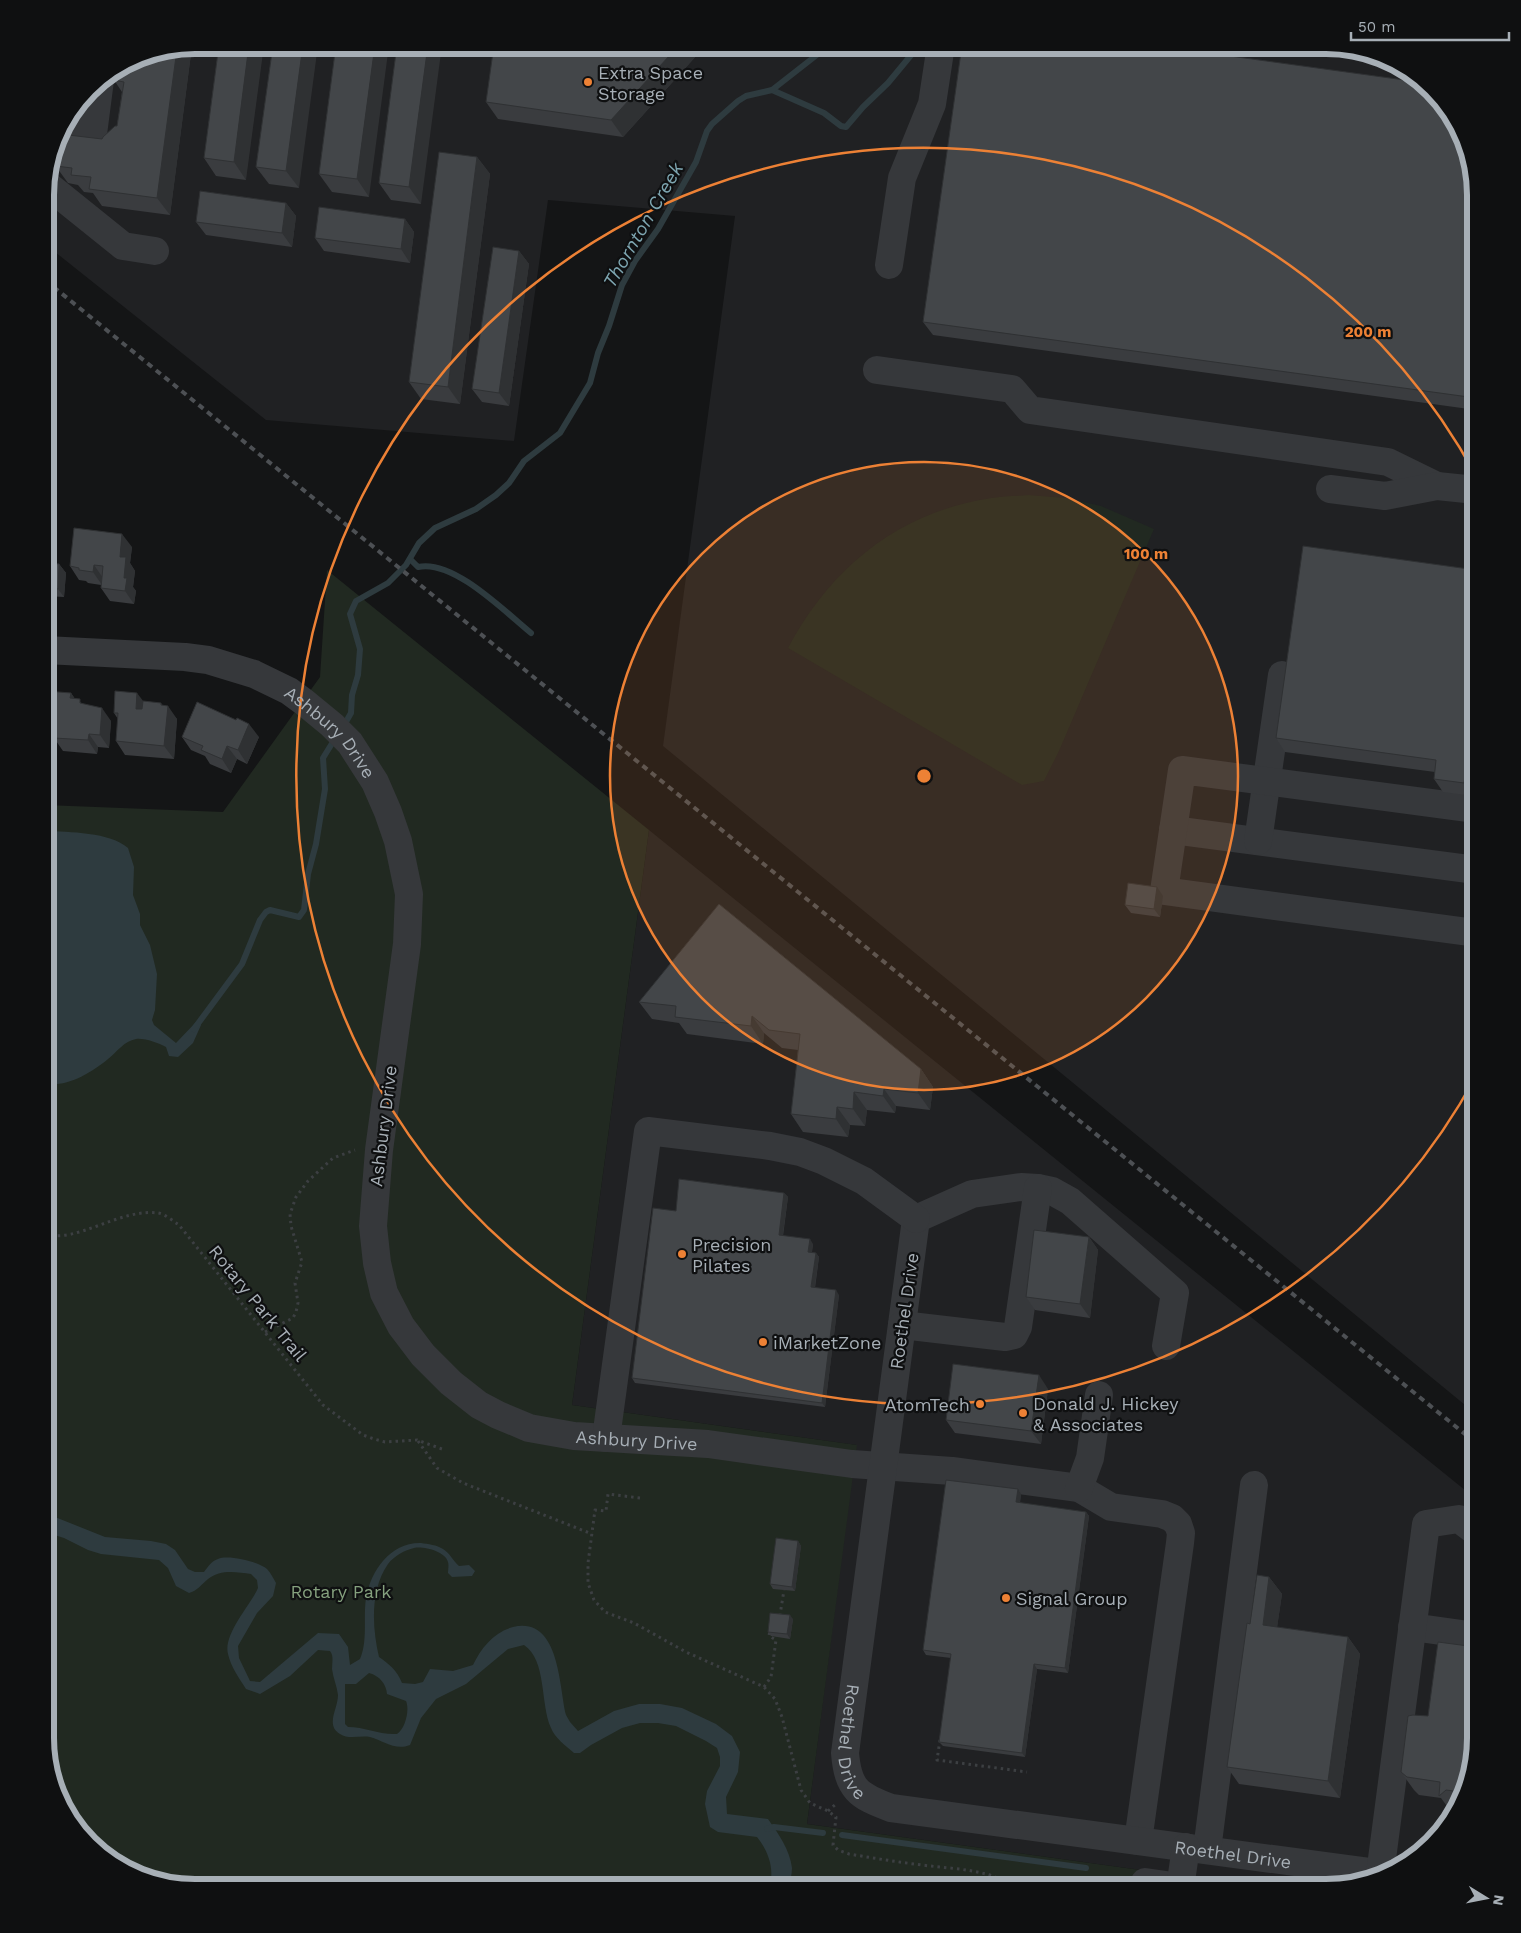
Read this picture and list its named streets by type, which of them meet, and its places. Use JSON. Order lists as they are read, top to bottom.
{
  "streets": {
    "street": ["Ashbury Drive", "Roethel Drive"],
    "path": ["Rotary Park Trail"]
  },
  "crossings": [
    ["Ashbury Drive", "Roethel Drive"]
  ],
  "water": ["Thornton Creek"],
  "parks": ["Rotary Park"],
  "places": [
    "Extra Space Storage",
    "Precision Pilates",
    "iMarketZone",
    "AtomTech",
    "Donald J. Hickey & Associates",
    "Signal Group"
  ],
  "scale_bar": "50 m",
  "north": "right",
  "rings": ["200 m", "100 m"]
}
